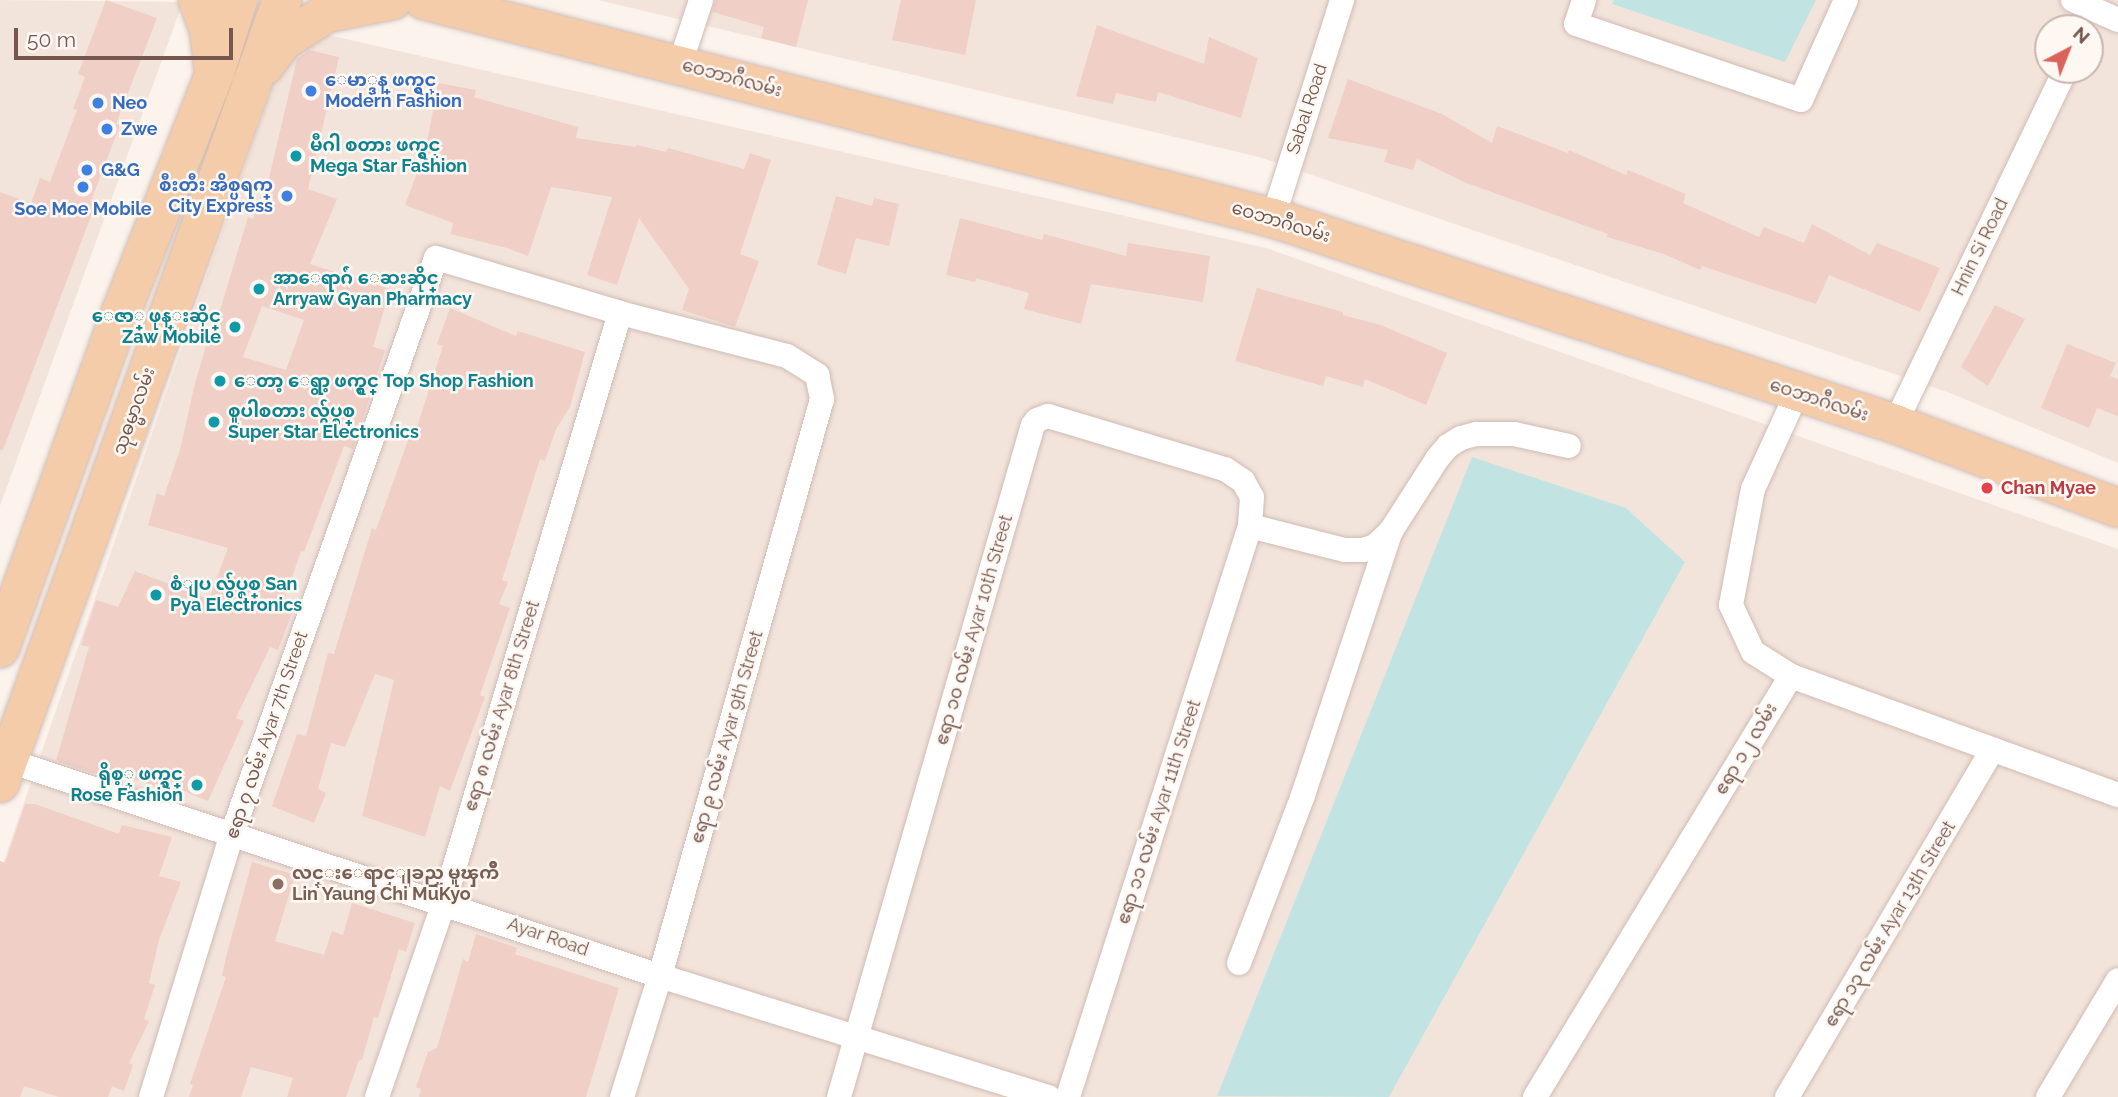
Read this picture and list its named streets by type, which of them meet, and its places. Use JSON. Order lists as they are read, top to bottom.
{
  "streets": {
    "main road": ["ဝေဘာဂီလမ်း", "သုဓမ္မာလမ်း"],
    "street": [
      "Sabal Road",
      "Hnin Si Road",
      "ဧရာ ၁၀ လမ်း Ayar 10th Street",
      "ဧရာ ၈ လမ်း Ayar 8th Street",
      "ဧရာ ၇ လမ်း Ayar 7th Street",
      "ဧရာ ၉ လမ်း Ayar 9th Street",
      "ဧရာ ၁၂ လမ်း",
      "ဧရာ ၁၁ လမ်း Ayar 11th Street",
      "ဧရာ ၁၃ လမ်း Ayar 13th Street",
      "Ayar Road"
    ]
  },
  "crossings": [
    ["ဝေဘာဂီလမ်း", "Sabal Road"],
    ["ဝေဘာဂီလမ်း", "Hnin Si Road"],
    ["သုဓမ္မာလမ်း", "Ayar Road"],
    ["ဧရာ ၁၀ လမ်း Ayar 10th Street", "ဧရာ ၁၁ လမ်း Ayar 11th Street"],
    ["ဧရာ ၁၀ လမ်း Ayar 10th Street", "Ayar Road"],
    ["ဧရာ ၈ လမ်း Ayar 8th Street", "ဧရာ ၇ လမ်း Ayar 7th Street"],
    ["ဧရာ ၈ လမ်း Ayar 8th Street", "ဧရာ ၉ လမ်း Ayar 9th Street"],
    ["ဧရာ ၈ လမ်း Ayar 8th Street", "Ayar Road"],
    ["ဧရာ ၇ လမ်း Ayar 7th Street", "ဧရာ ၉ လမ်း Ayar 9th Street"],
    ["ဧရာ ၇ လမ်း Ayar 7th Street", "Ayar Road"],
    ["ဧရာ ၉ လမ်း Ayar 9th Street", "Ayar Road"]
  ],
  "places": [
    "ေမာ္ဒန္ ဖက္ရွင္ Modern Fashion",
    "Neo",
    "Zwe",
    "မီဂါ စတား ဖက္ရွင္ Mega Star Fashion",
    "G&G",
    "Soe Moe Mobile",
    "စီးတီး အိစ္ပရက္ City Express",
    "အာေရာဂ်ံ ေဆးဆိုင္ Arryaw Gyan Pharmacy",
    "ေဇာ္ ဖုန္းဆိုင္ Zaw Mobile",
    "ေတာ့ ေရွာ့ ဖက္ရွင္ Top Shop Fashion",
    "စူပါစတား လ်ွပ္စစ္ Super Star Electronics",
    "Chan Myae",
    "စံျပ လ်ွပ္စစ္ San Pya Electronics",
    "ရိုစ့္ ဖက္ရွင္ Rose Fashion",
    "လင္းေရာင္ျခည္ မူၾကိဳ Lin Yaung Chi MuKyo"
  ],
  "scale_bar": "50 m",
  "north": "top right"
}
